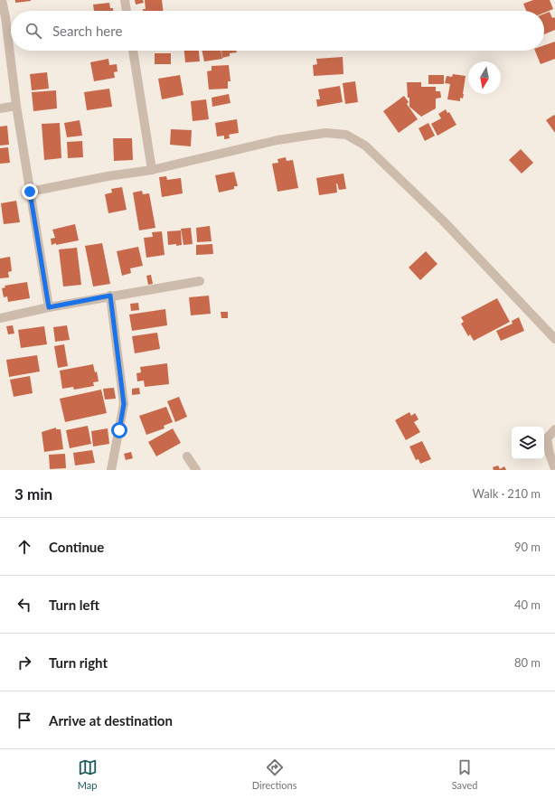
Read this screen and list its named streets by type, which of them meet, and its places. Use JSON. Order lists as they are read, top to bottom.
{
  "north": "bottom",
  "page": {
    "search": "Search here",
    "heading": ["3 min", "Walk · 210 m"],
    "list": [
      ["Continue", "90 m"],
      ["Turn left", "40 m"],
      ["Turn right", "80 m"],
      "Arrive at destination"
    ],
    "nav": ["Map", "Directions", "Saved"]
  }
}
